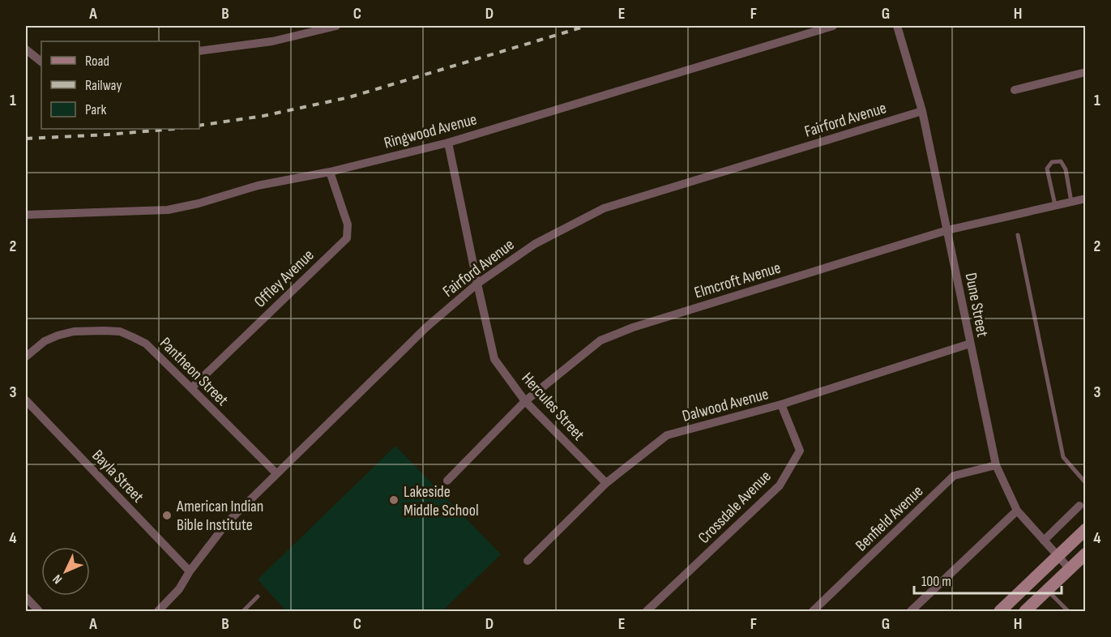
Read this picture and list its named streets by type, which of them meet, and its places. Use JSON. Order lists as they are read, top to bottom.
{
  "streets": {
    "street": [
      "Fairford Avenue",
      "Ringwood Avenue",
      "Offley Avenue",
      "Elmcroft Avenue",
      "Dune Street",
      "Pantheon Street",
      "Dalwood Avenue",
      "Hercules Street",
      "Bayla Street",
      "Crossdale Avenue",
      "Benfield Avenue"
    ]
  },
  "crossings": [
    ["Fairford Avenue", "Dune Street"],
    ["Fairford Avenue", "Pantheon Street"],
    ["Fairford Avenue", "Hercules Street"],
    ["Fairford Avenue", "Bayla Street"],
    ["Ringwood Avenue", "Offley Avenue"],
    ["Ringwood Avenue", "Hercules Street"],
    ["Offley Avenue", "Pantheon Street"],
    ["Elmcroft Avenue", "Dune Street"],
    ["Elmcroft Avenue", "Hercules Street"],
    ["Dune Street", "Dalwood Avenue"],
    ["Dune Street", "Benfield Avenue"],
    ["Dalwood Avenue", "Hercules Street"],
    ["Dalwood Avenue", "Crossdale Avenue"]
  ],
  "places": ["Lakeside Middle School", "American Indian Bible Institute"],
  "legend": ["Road", "Railway", "Park"],
  "scale_bar": "100 m",
  "north": "bottom left",
  "grid": {
    "columns": [
      "A",
      "B",
      "C",
      "D",
      "E",
      "F",
      "G",
      "H"
    ],
    "rows": [
      "1",
      "2",
      "3",
      "4"
    ]
  }
}
